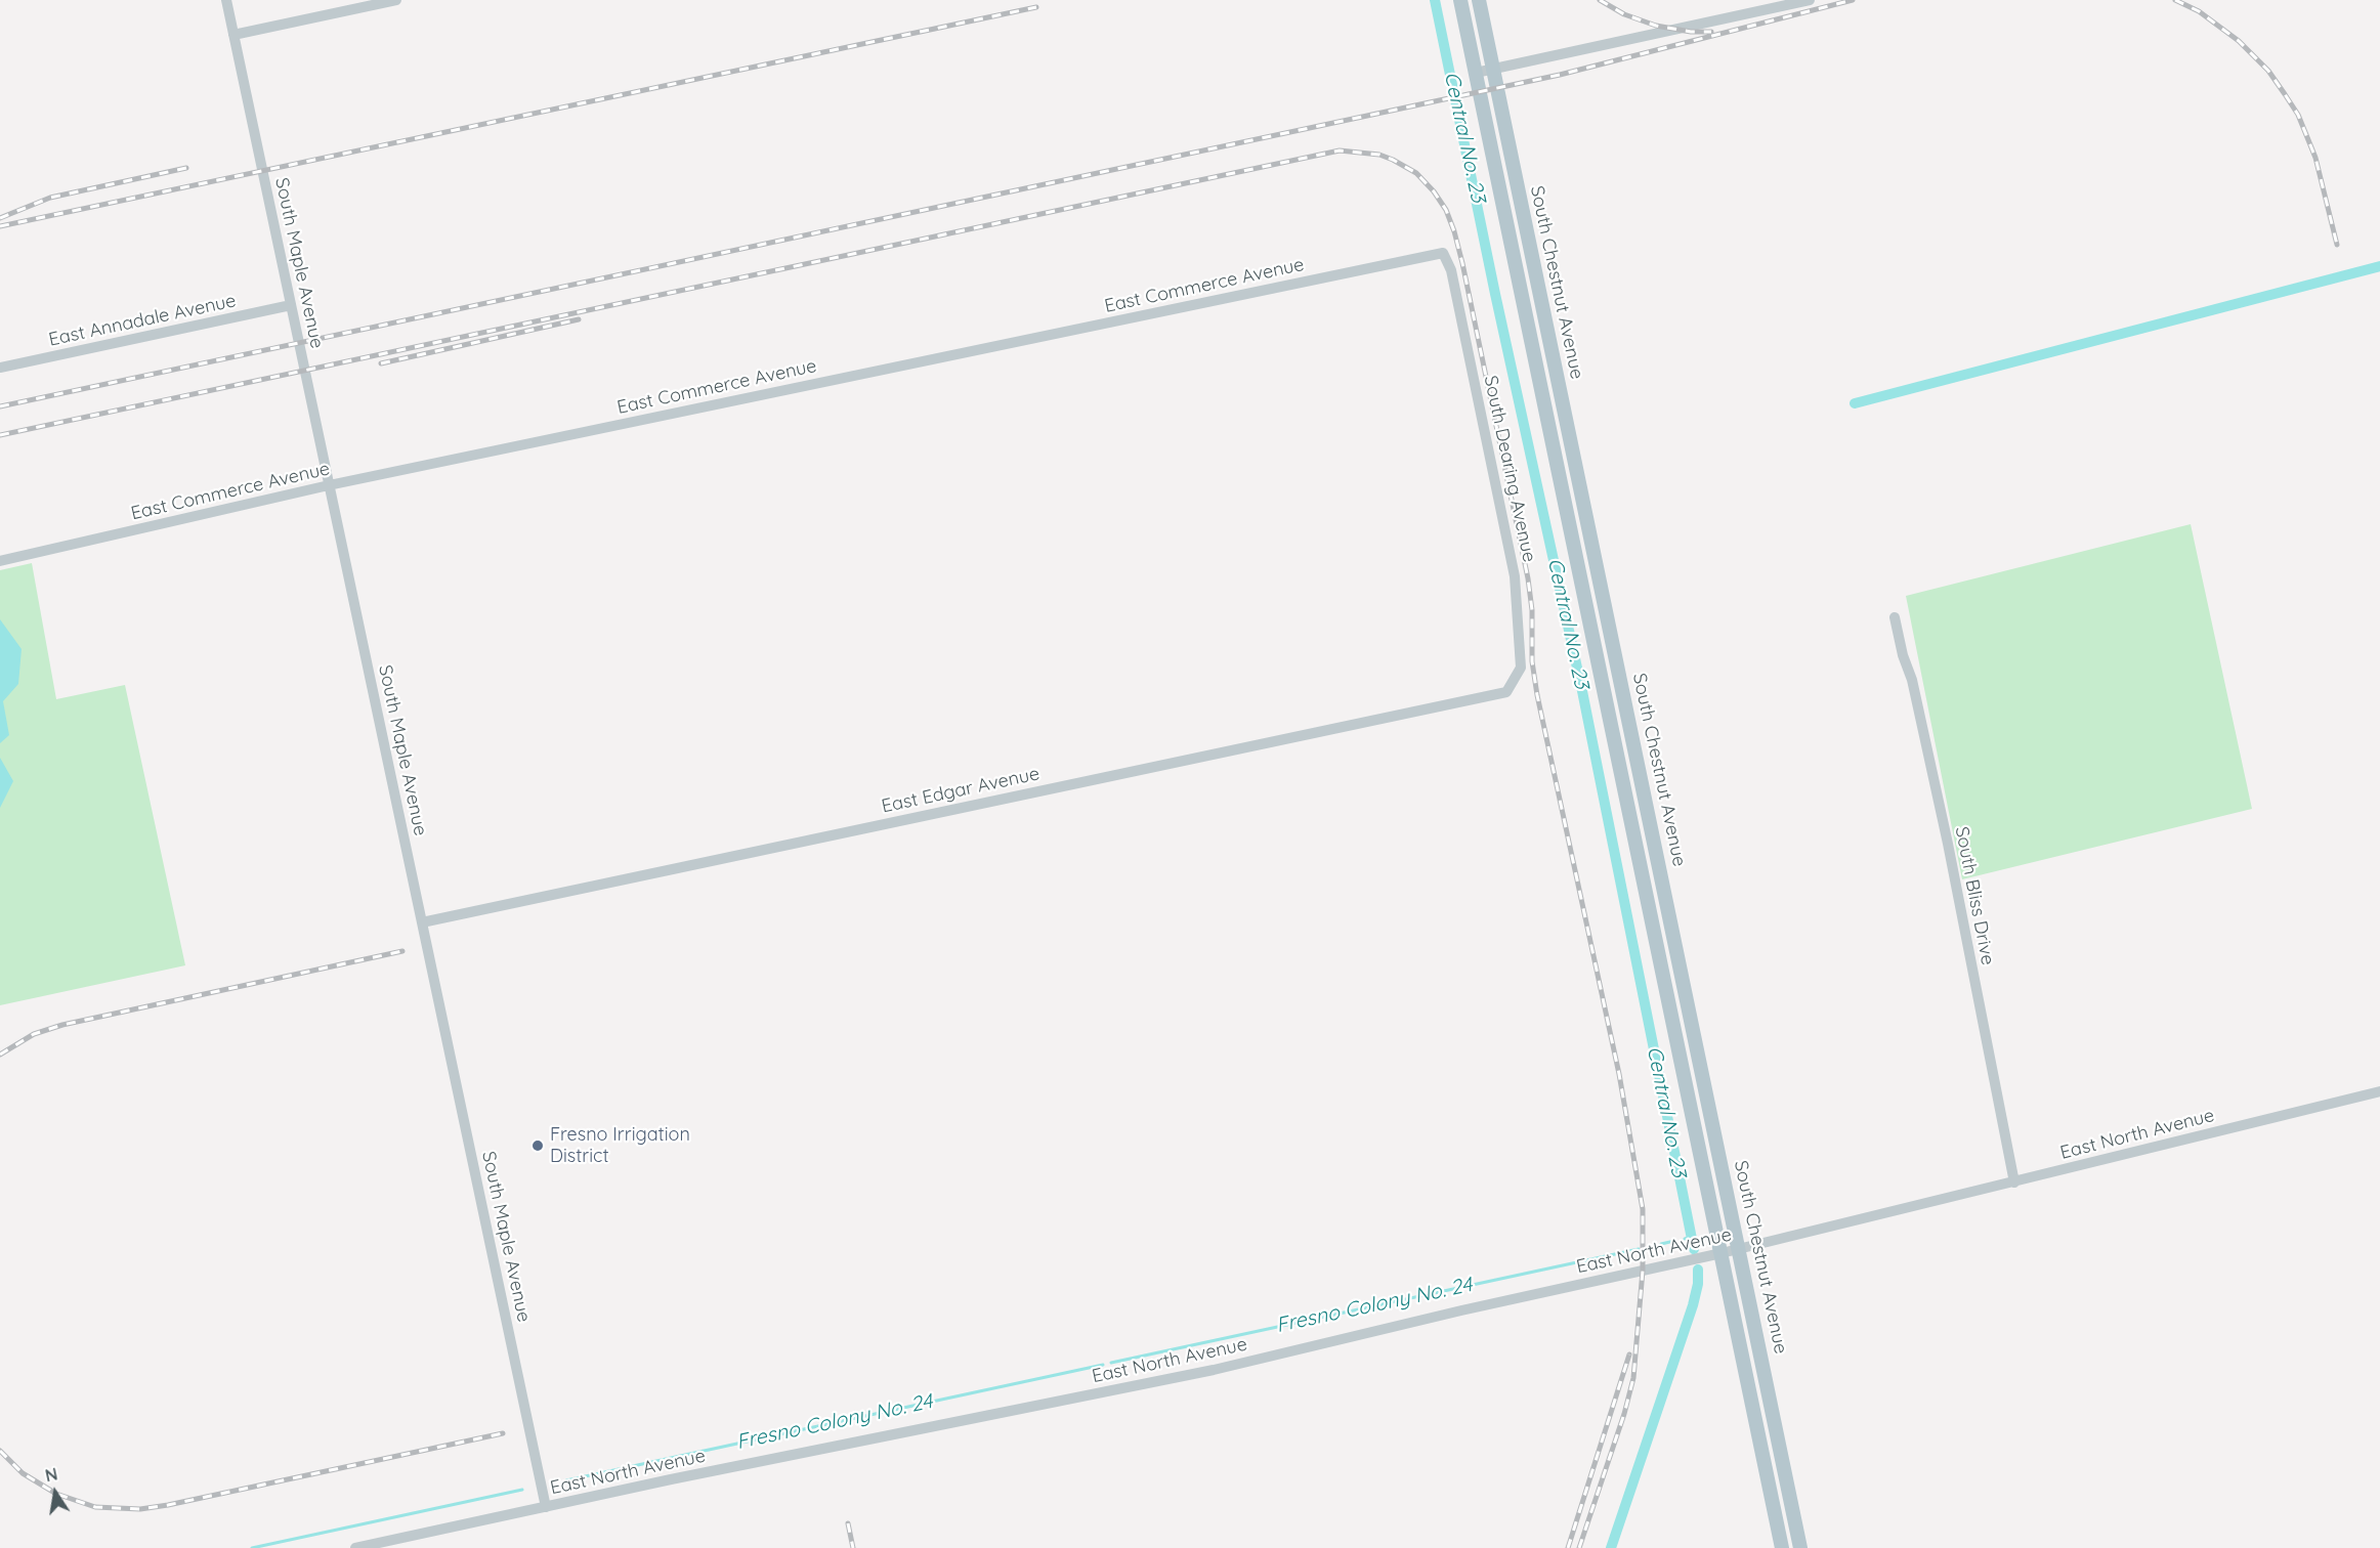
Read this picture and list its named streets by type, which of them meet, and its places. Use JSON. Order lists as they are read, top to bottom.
{
  "streets": {
    "main road": ["South Chestnut Avenue"],
    "street": [
      "South Maple Avenue",
      "East Commerce Avenue",
      "East Annadale Avenue",
      "South Dearing Avenue",
      "East Edgar Avenue",
      "South Bliss Drive",
      "East North Avenue"
    ]
  },
  "crossings": [
    ["South Maple Avenue", "East Commerce Avenue"],
    ["South Maple Avenue", "East Annadale Avenue"],
    ["South Maple Avenue", "East Edgar Avenue"],
    ["South Maple Avenue", "East North Avenue"],
    ["South Chestnut Avenue", "East North Avenue"],
    ["East Commerce Avenue", "South Dearing Avenue"],
    ["South Dearing Avenue", "East Edgar Avenue"],
    ["South Bliss Drive", "East North Avenue"]
  ],
  "water": ["Central No. 23", "Fresno Colony No. 24"],
  "places": ["Fresno Irrigation District"],
  "north": "top"
}
